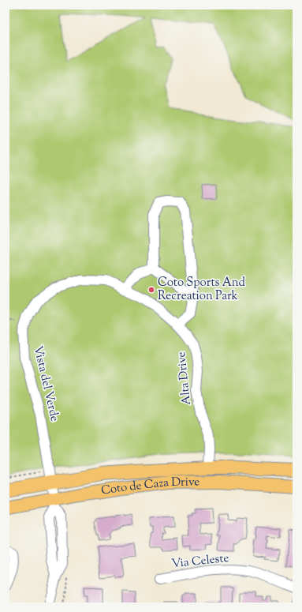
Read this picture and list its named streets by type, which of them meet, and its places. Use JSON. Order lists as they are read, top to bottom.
{
  "streets": {
    "main road": ["Coto de Caza Drive"],
    "street": ["Alta Drive", "Vista del Verde", "Via Celeste"]
  },
  "crossings": [
    ["Alta Drive", "Vista del Verde"],
    ["Alta Drive", "Coto de Caza Drive"],
    ["Vista del Verde", "Coto de Caza Drive"]
  ],
  "places": ["Coto Sports And Recreation Park"]
}
